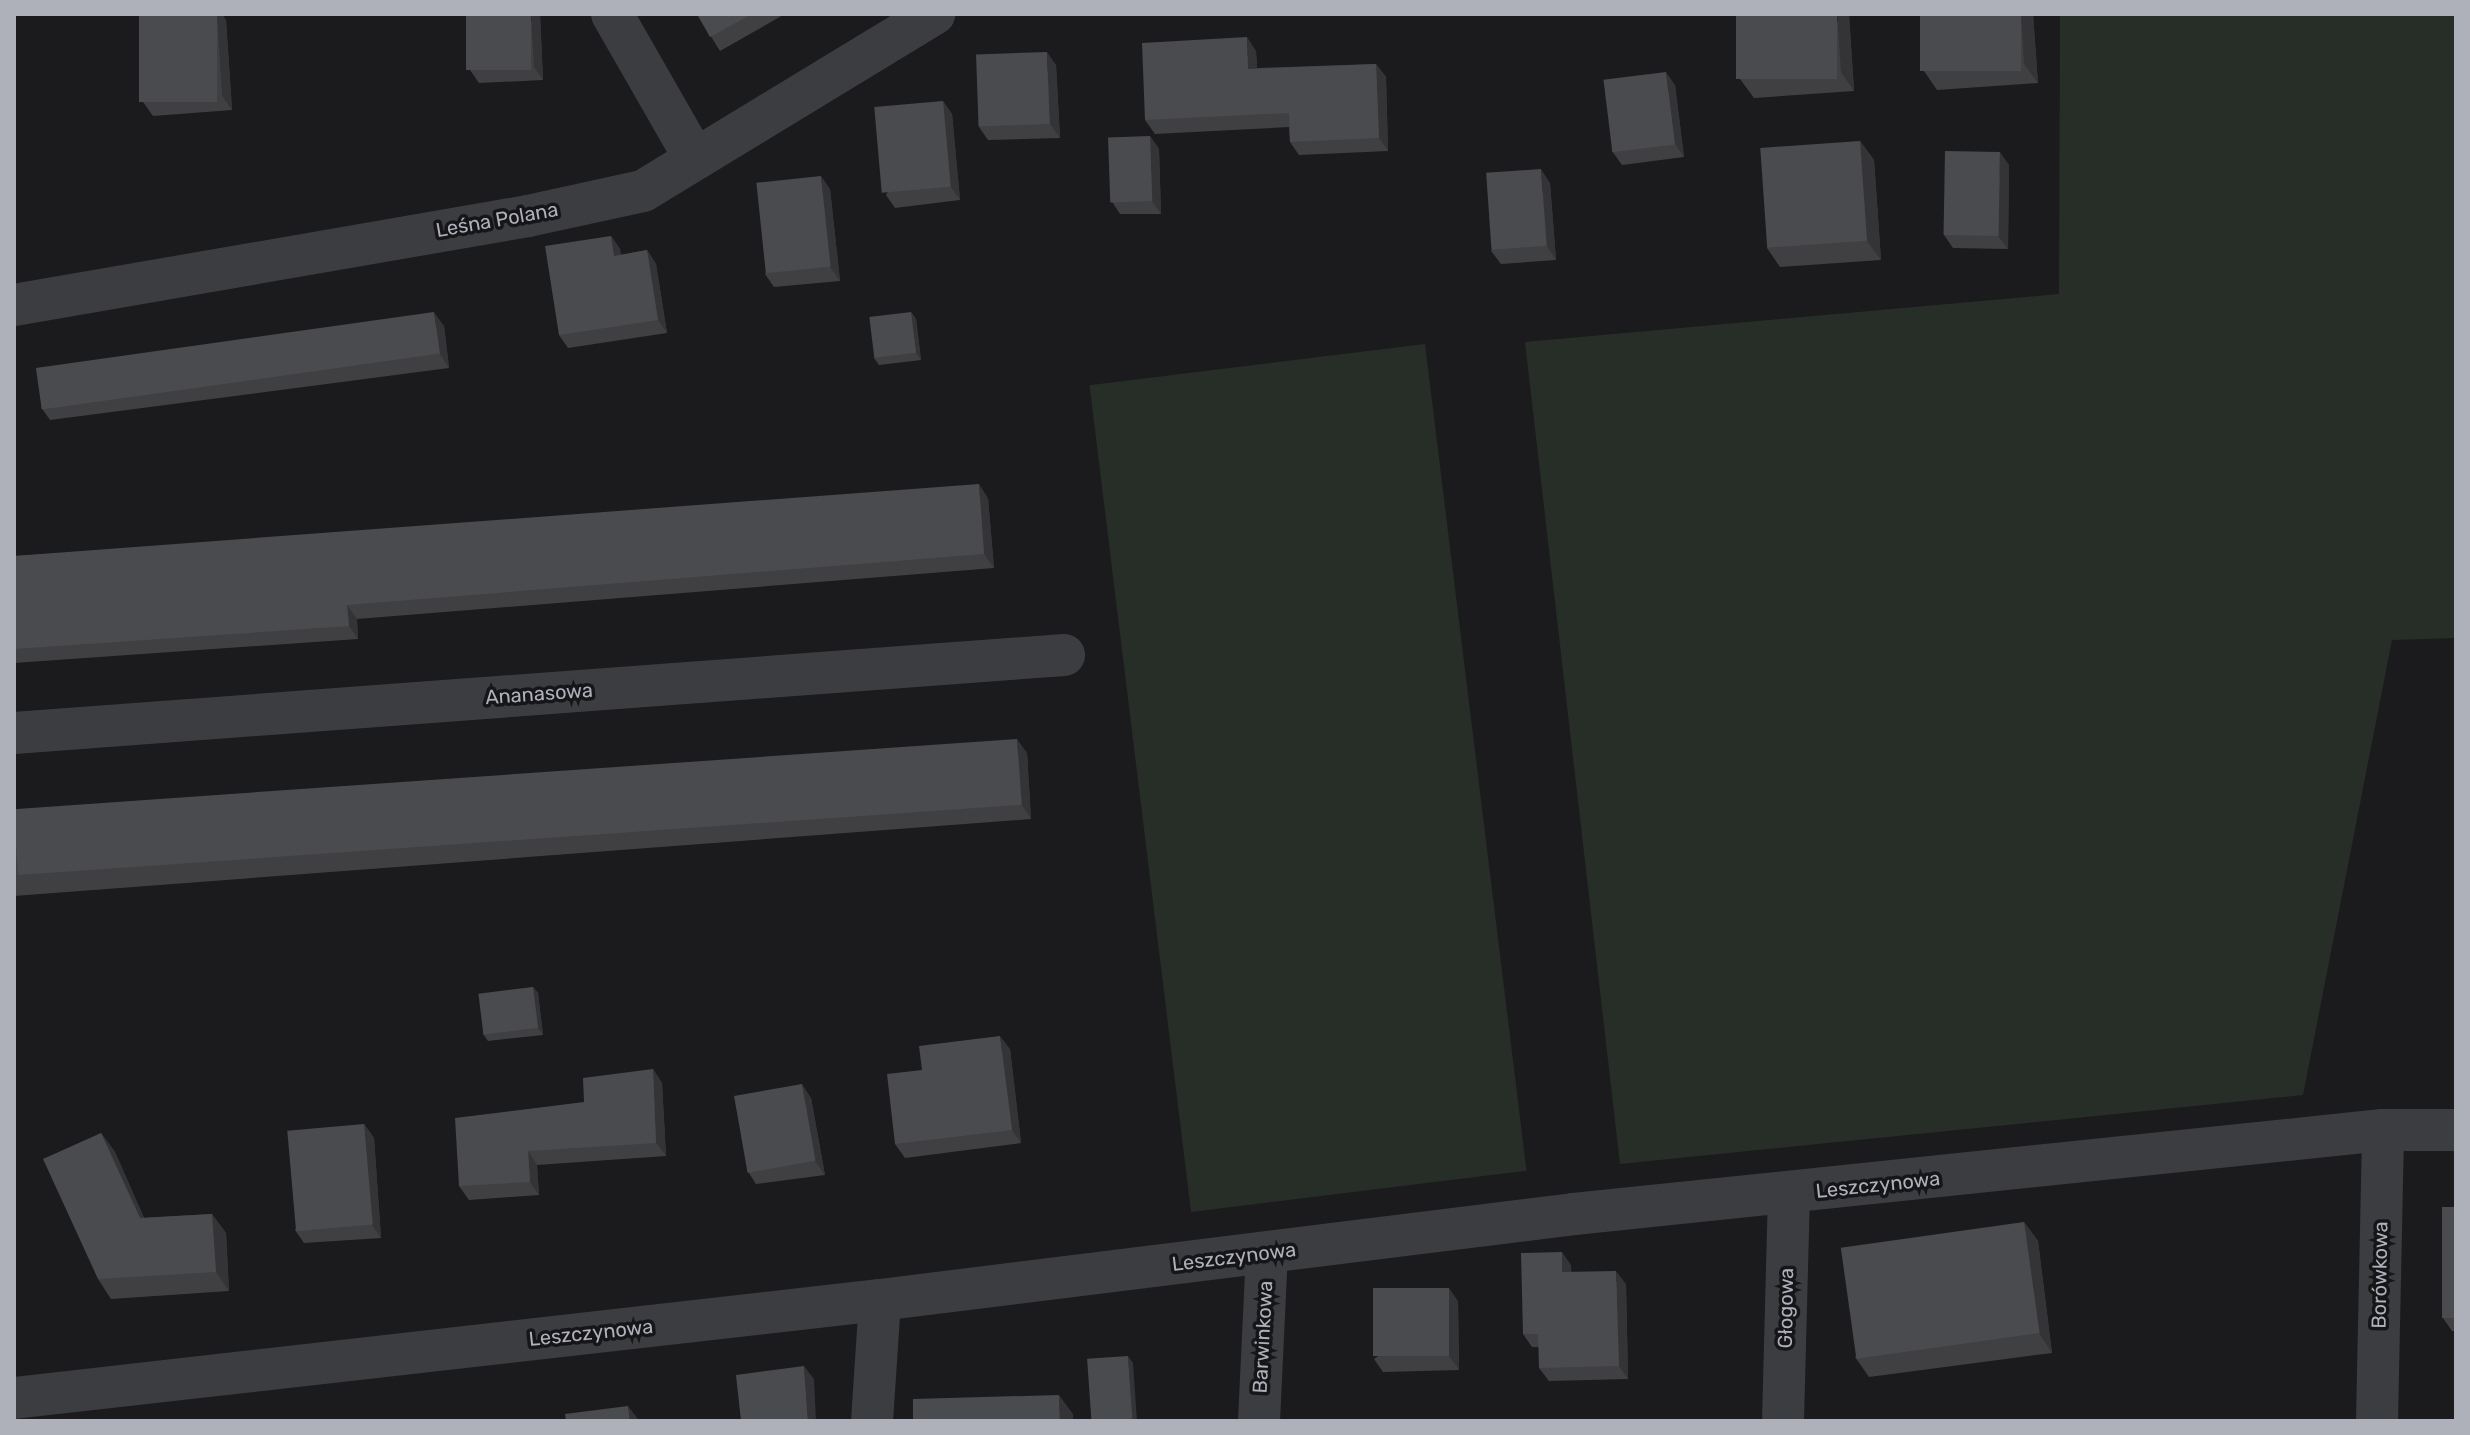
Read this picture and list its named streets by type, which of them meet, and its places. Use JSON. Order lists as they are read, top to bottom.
{
  "streets": {
    "street": [
      "Leśna Polana",
      "Ananasowa",
      "Leszczynowa",
      "Borówkowa",
      "Głogowa",
      "Barwinkowa"
    ]
  },
  "crossings": [
    ["Leszczynowa", "Borówkowa"],
    ["Leszczynowa", "Głogowa"],
    ["Leszczynowa", "Barwinkowa"]
  ]
}
